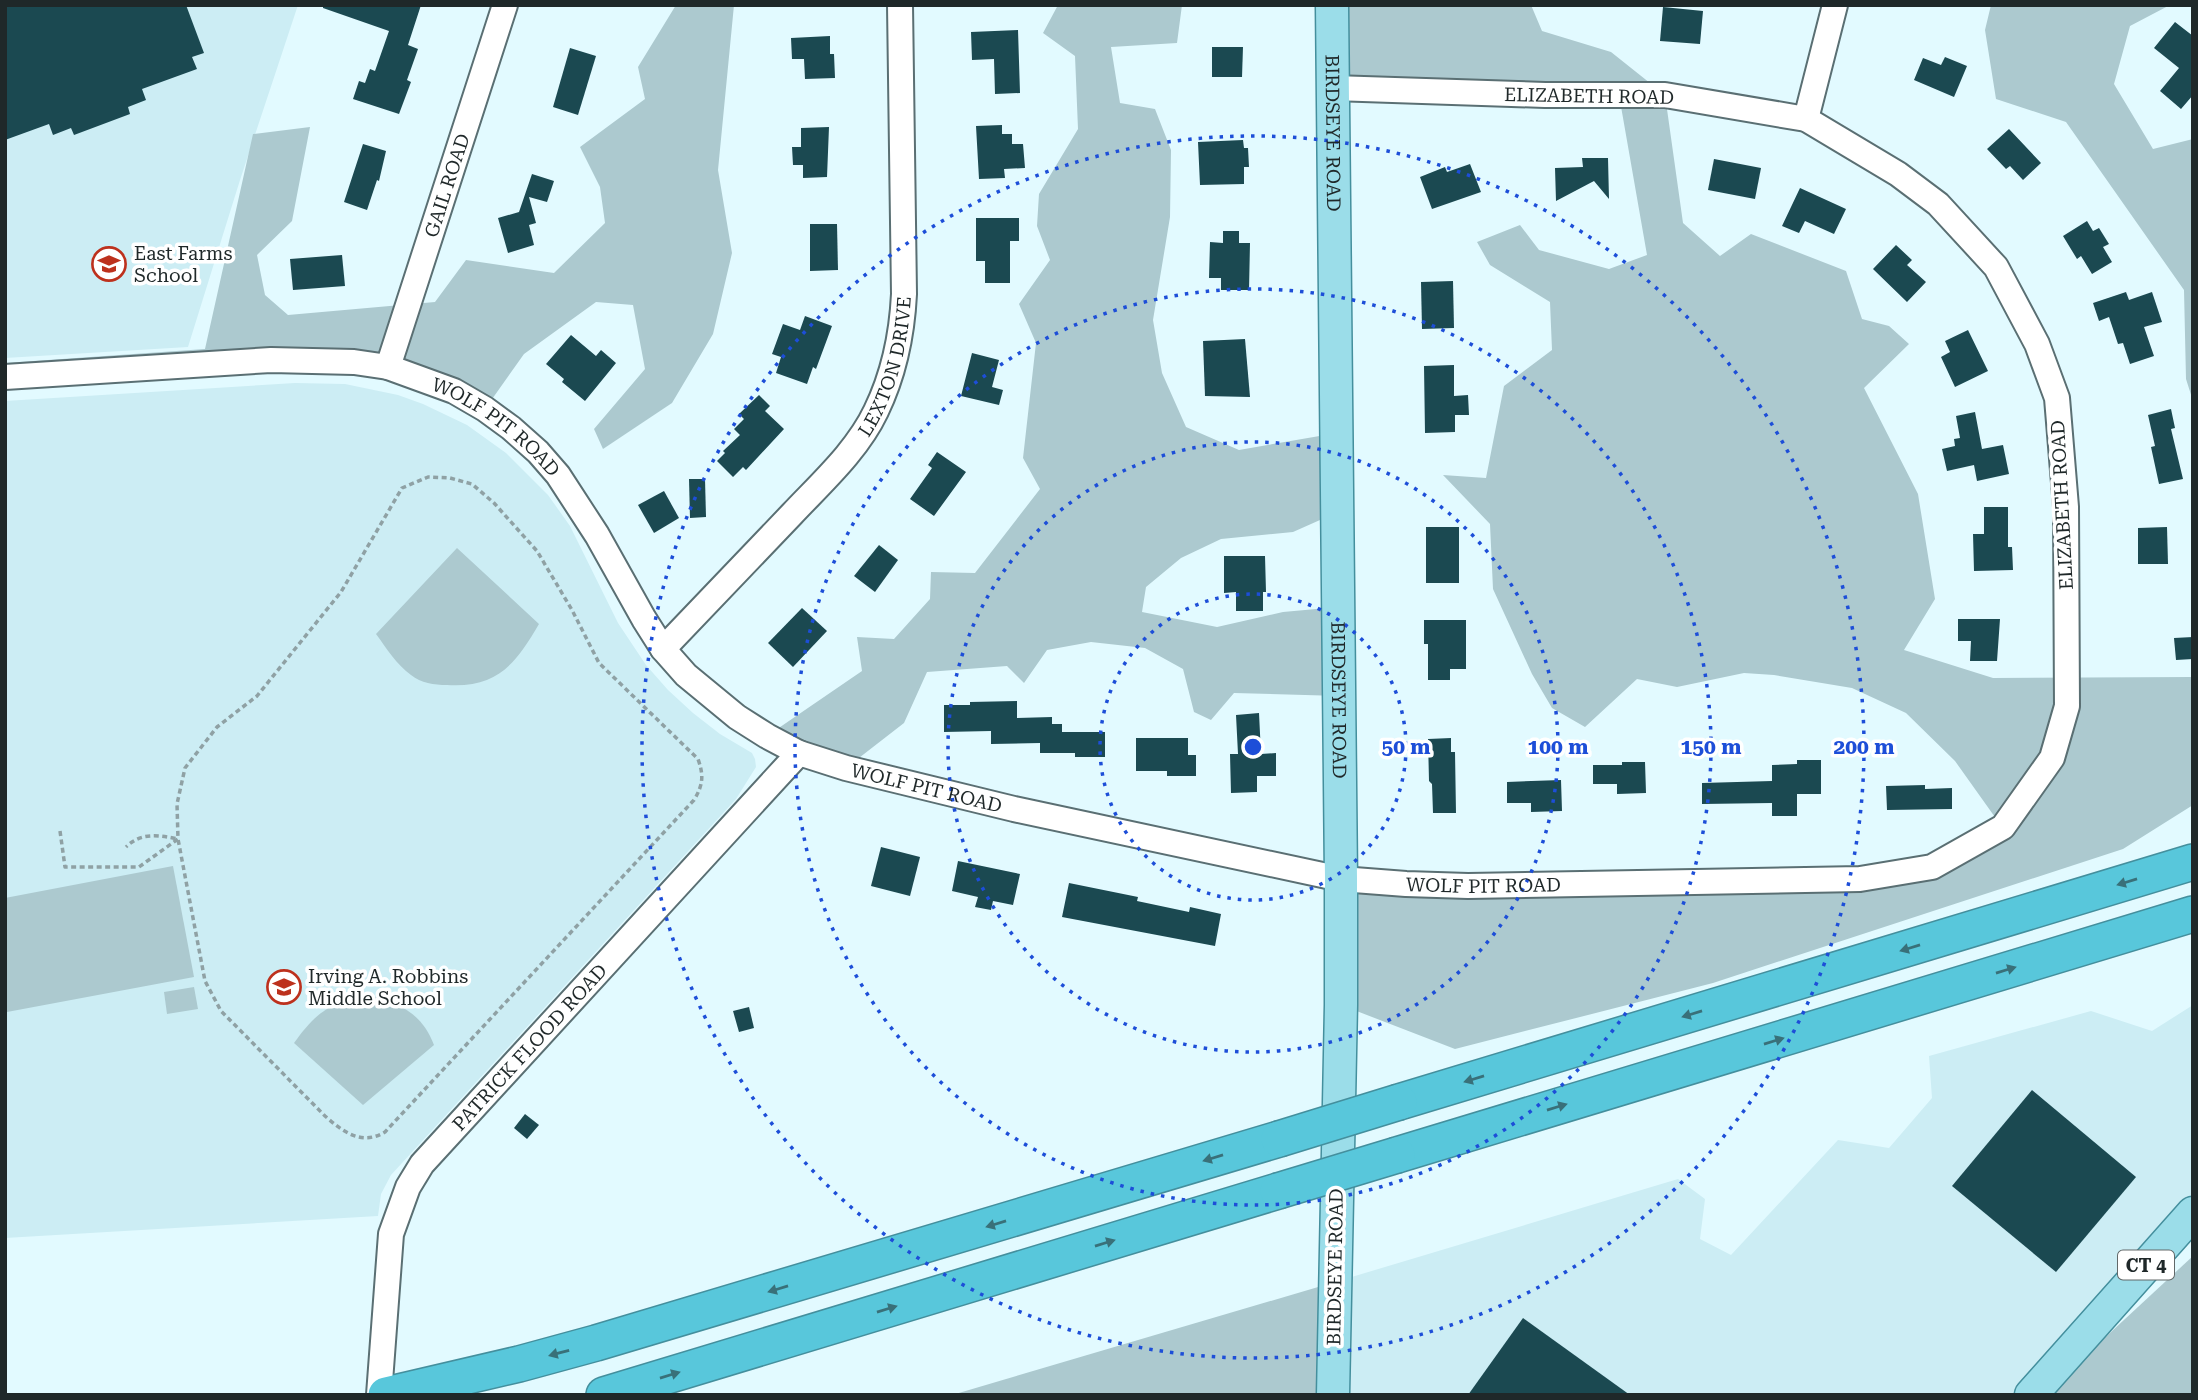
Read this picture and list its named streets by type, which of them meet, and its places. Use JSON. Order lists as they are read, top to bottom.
{
  "streets": {
    "main road": ["BIRDSEYE ROAD", "CT 4"],
    "street": [
      "ELIZABETH ROAD",
      "GAIL ROAD",
      "LEXTON DRIVE",
      "WOLF PIT ROAD",
      "PATRICK FLOOD ROAD"
    ]
  },
  "crossings": [
    ["ELIZABETH ROAD", "BIRDSEYE ROAD"],
    ["ELIZABETH ROAD", "WOLF PIT ROAD"],
    ["BIRDSEYE ROAD", "WOLF PIT ROAD"],
    ["GAIL ROAD", "WOLF PIT ROAD"],
    ["LEXTON DRIVE", "WOLF PIT ROAD"],
    ["WOLF PIT ROAD", "PATRICK FLOOD ROAD"]
  ],
  "places": {
    "school or university": ["East Farms School", "Irving A. Robbins Middle School"]
  },
  "rings": [
    "50 m",
    "100 m",
    "150 m",
    "200 m"
  ]
}
